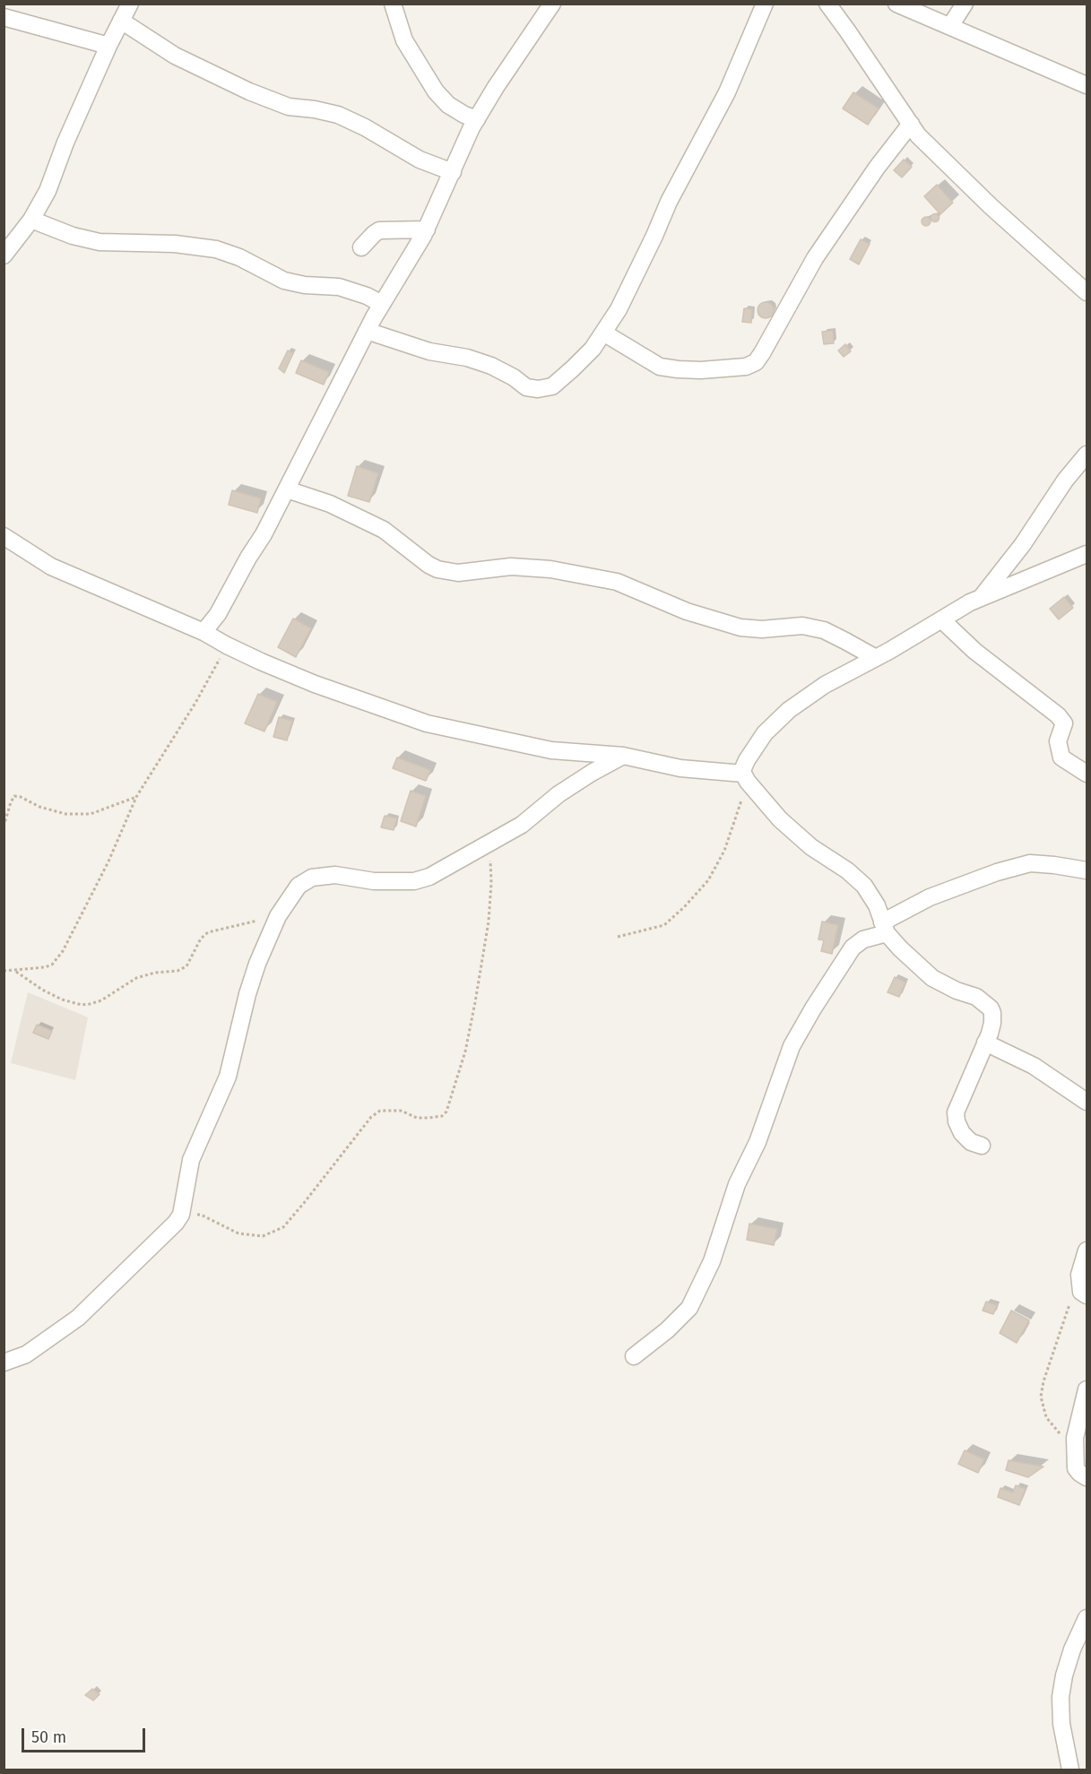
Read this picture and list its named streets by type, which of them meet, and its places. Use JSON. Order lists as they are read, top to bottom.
{
  "scale_bar": "50 m"
}
